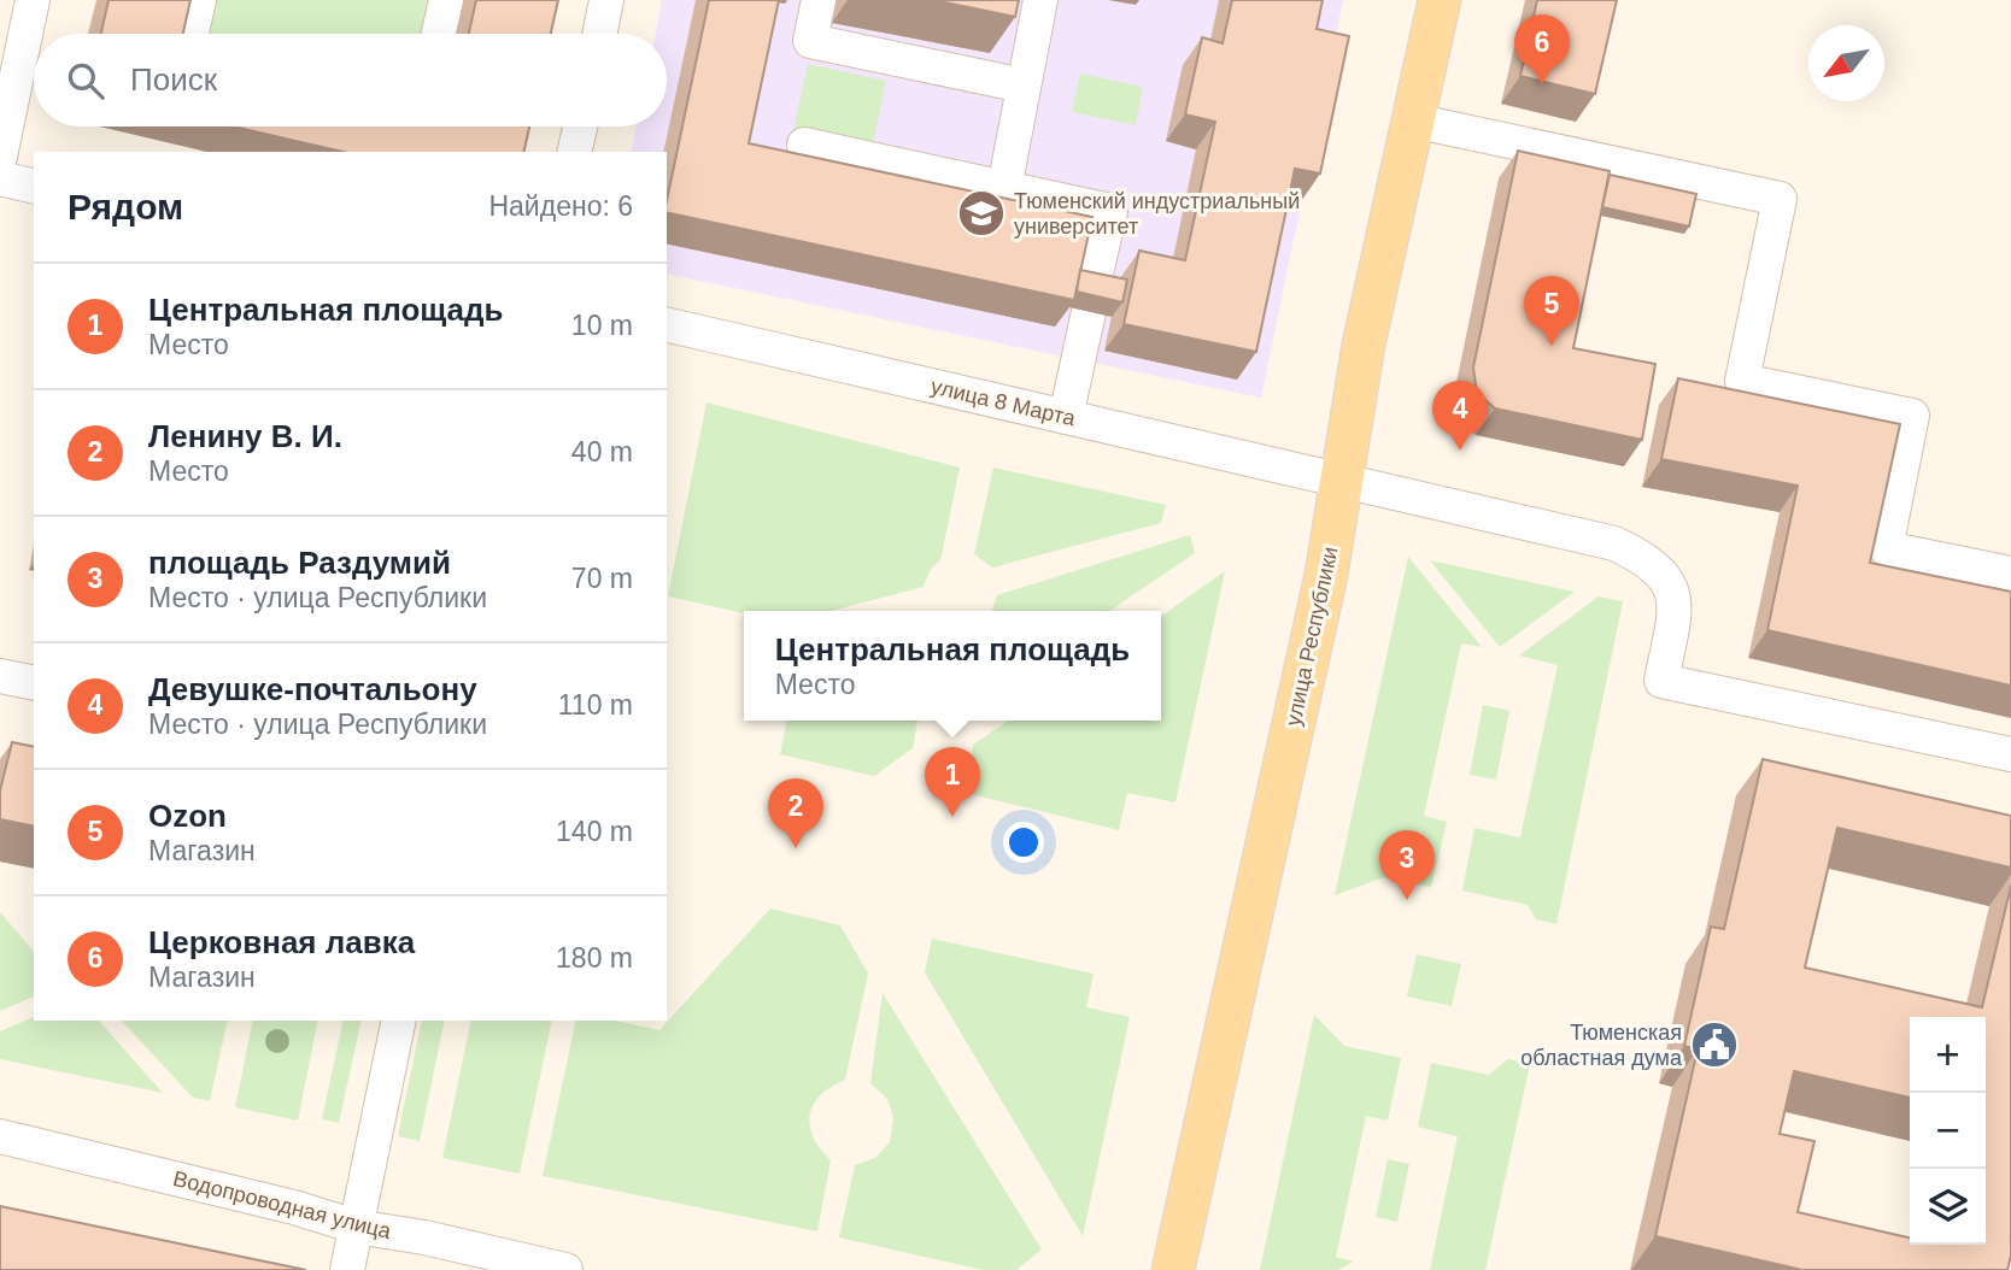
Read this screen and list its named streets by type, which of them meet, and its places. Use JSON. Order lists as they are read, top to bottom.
{
  "streets": {
    "main road": ["улица Республики"],
    "street": ["улица 8 Марта", "Водопроводная улица"]
  },
  "crossings": [
    ["улица 8 Марта", "улица Республики"]
  ],
  "places": {
    "school or university": ["Тюменский индустриальный университет"],
    "public building": ["Тюменская областная дума"]
  },
  "north": "bottom left",
  "page": {
    "pins": [
      "6",
      "5",
      "4",
      "1",
      "2",
      "3"
    ],
    "search": "Поиск",
    "heading": ["Рядом", "Найдено: 6"],
    "list": [
      {
        "mark": "1",
        "name": "Центральная площадь",
        "note": "Место",
        "value": "10 m"
      },
      {
        "mark": "2",
        "name": "Ленину В. И.",
        "note": "Место",
        "value": "40 m"
      },
      {
        "mark": "3",
        "name": "площадь Раздумий",
        "note": "Место · улица Республики",
        "value": "70 m"
      },
      {
        "mark": "4",
        "name": "Девушке-почтальону",
        "note": "Место · улица Республики",
        "value": "110 m"
      },
      {
        "mark": "5",
        "name": "Ozon",
        "note": "Магазин",
        "value": "140 m"
      },
      {
        "mark": "6",
        "name": "Церковная лавка",
        "note": "Магазин",
        "value": "180 m"
      }
    ],
    "popup": ["Центральная площадь", "Место"],
    "map_buttons": ["+", "−"]
  }
}
